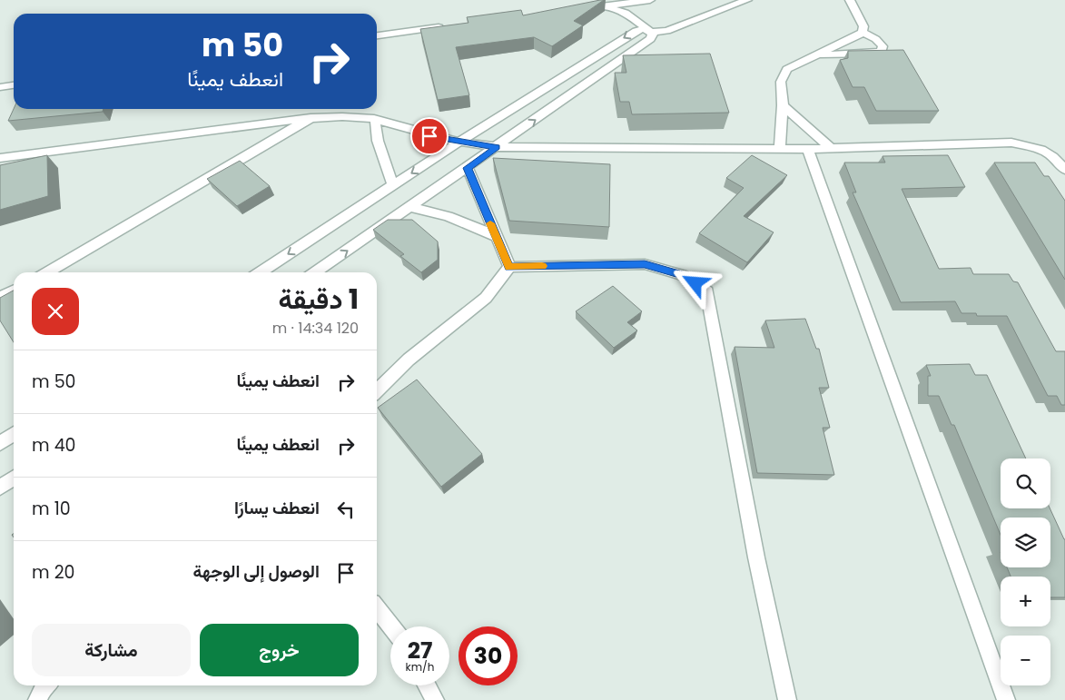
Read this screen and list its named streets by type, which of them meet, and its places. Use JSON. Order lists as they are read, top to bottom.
{
  "page": {
    "turn": ["50 m", "انعطف يمينًا"],
    "heading": ["1 دقيقة", "120 m · 14:34"],
    "list": [
      {
        "name": "انعطف يمينًا",
        "value": "50 m"
      },
      {
        "name": "انعطف يمينًا",
        "value": "40 m"
      },
      {
        "name": "انعطف يسارًا",
        "value": "10 m"
      },
      {
        "name": "الوصول إلى الوجهة",
        "value": "20 m"
      }
    ],
    "map_buttons": ["+", "−"],
    "buttons": ["خروج", "مشاركة"],
    "speed": "27 km/h",
    "limit": "30"
  }
}
